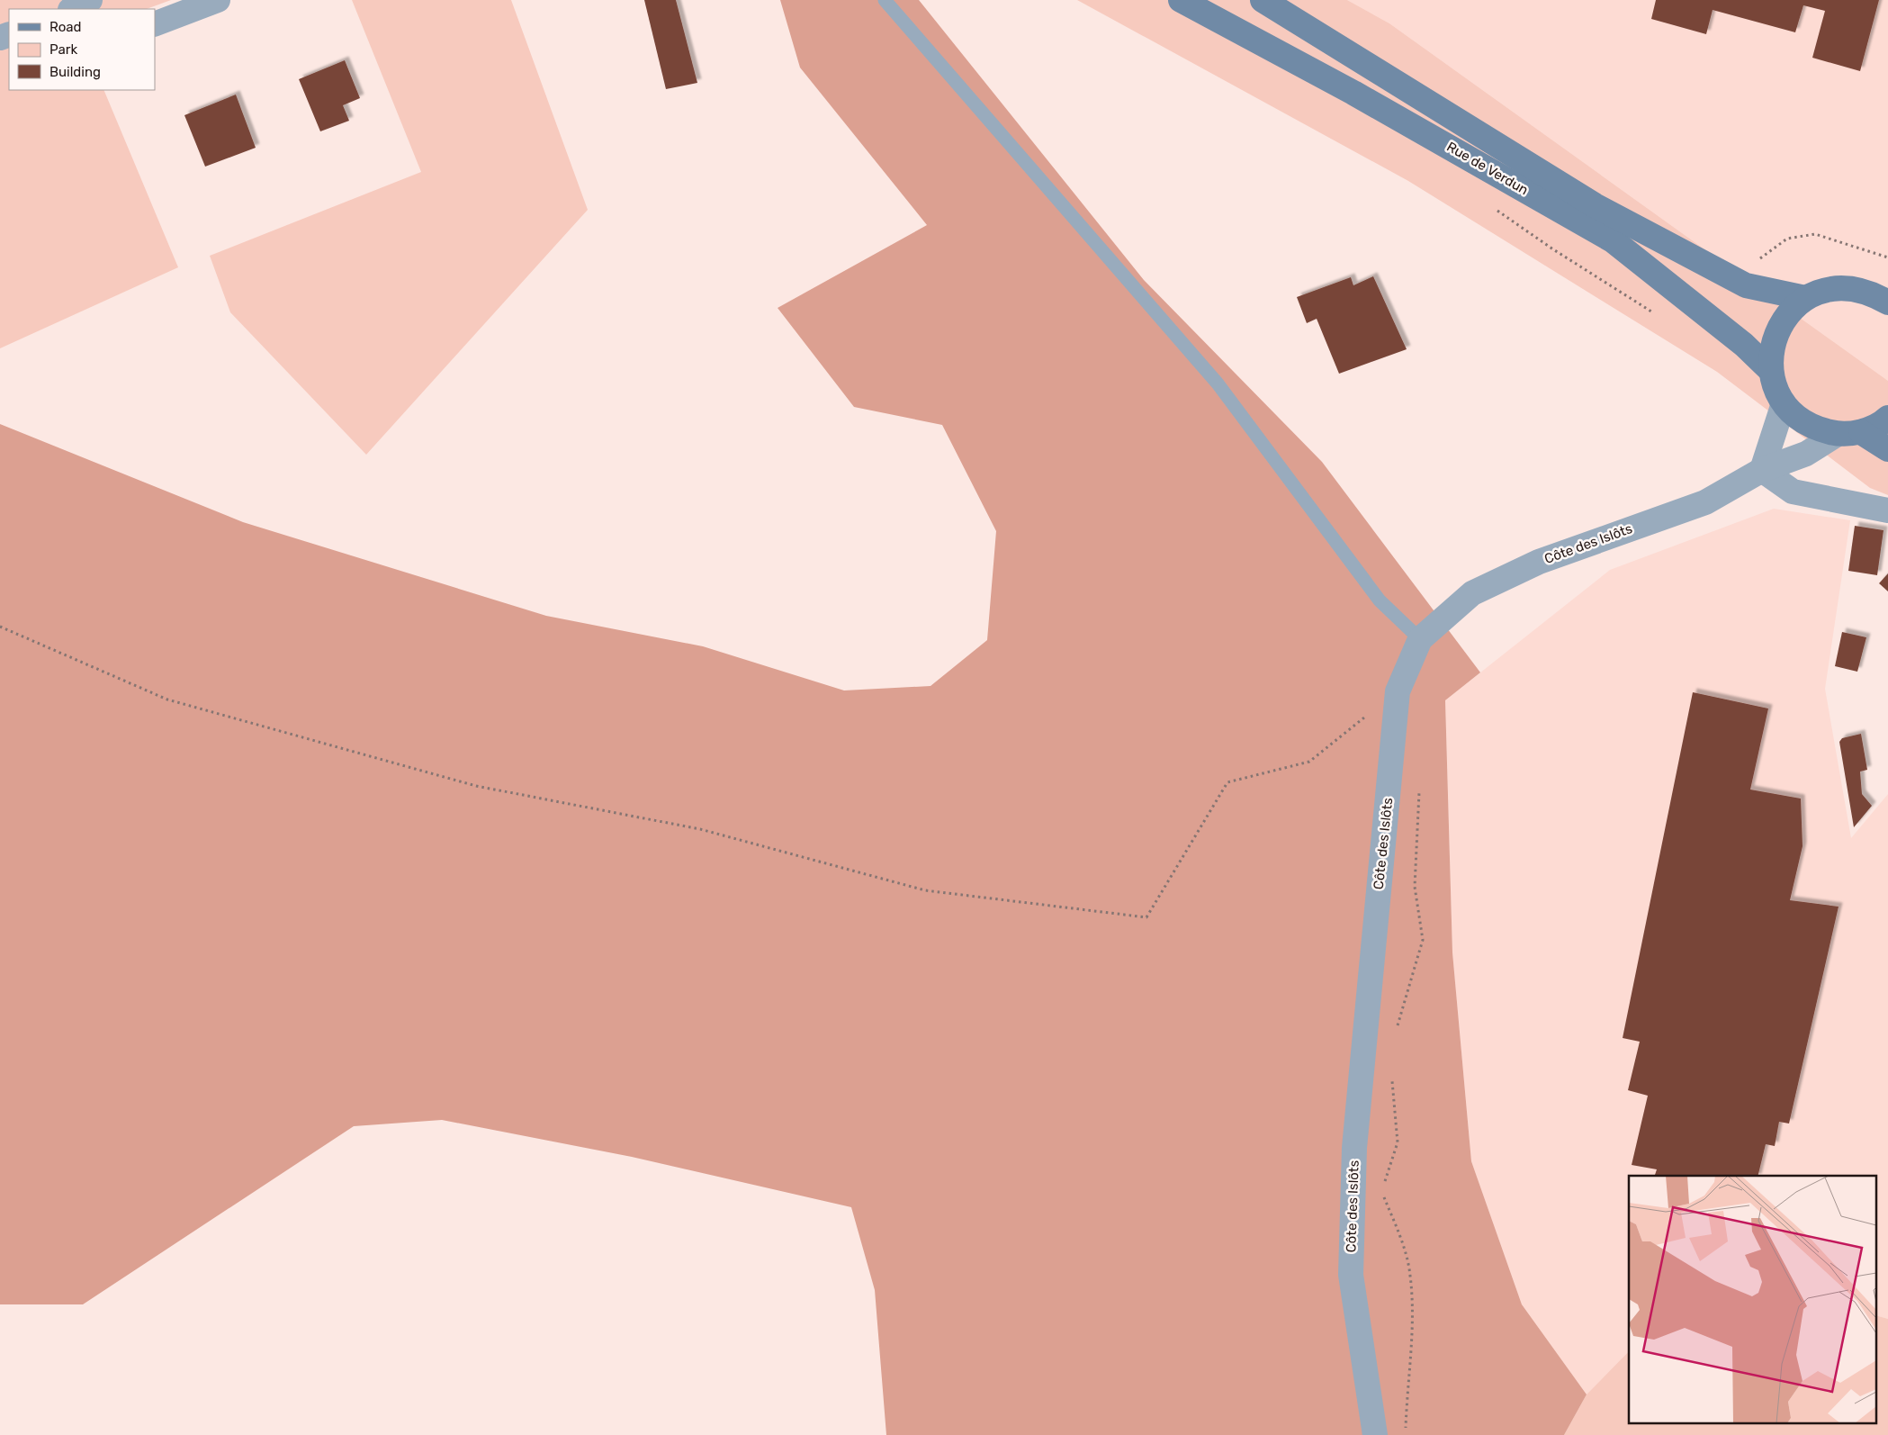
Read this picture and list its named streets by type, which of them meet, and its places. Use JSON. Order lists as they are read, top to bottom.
{
  "streets": {
    "main road": ["Rue de Verdun"],
    "street": ["Côte des Islôts"]
  },
  "legend": ["Road", "Park", "Building"]
}
